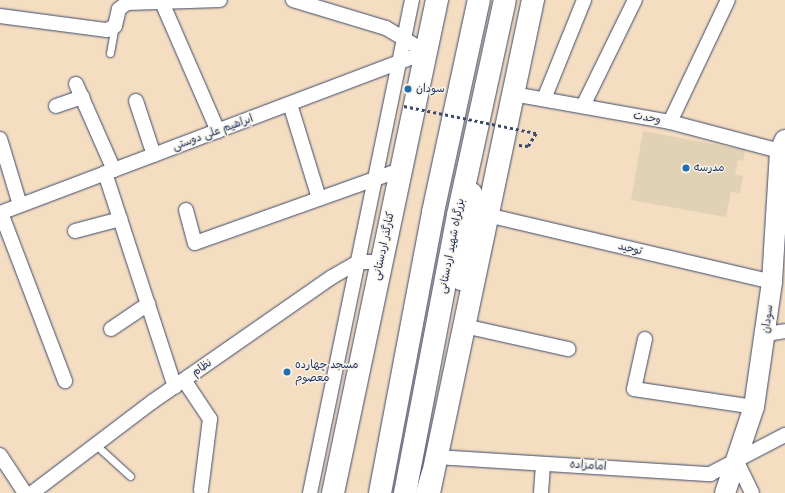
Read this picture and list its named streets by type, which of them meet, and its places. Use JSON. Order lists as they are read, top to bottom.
{
  "streets": {
    "main road": ["کنارگذر اردستانی", "بزرگراه شهید اردستانی"],
    "street": [
      "وحدت",
      "ابراهیم علی دوستی",
      "توحید",
      "سودان",
      "نظام",
      "امامزاده"
    ]
  },
  "crossings": [
    ["وحدت", "سودان"],
    ["ابراهیم علی دوستی", "کنارگذر اردستانی"],
    ["توحید", "سودان"],
    ["سودان", "امامزاده"]
  ],
  "places": ["سودان", "مدرسه", "مسجد چهارده معصوم"]
}
